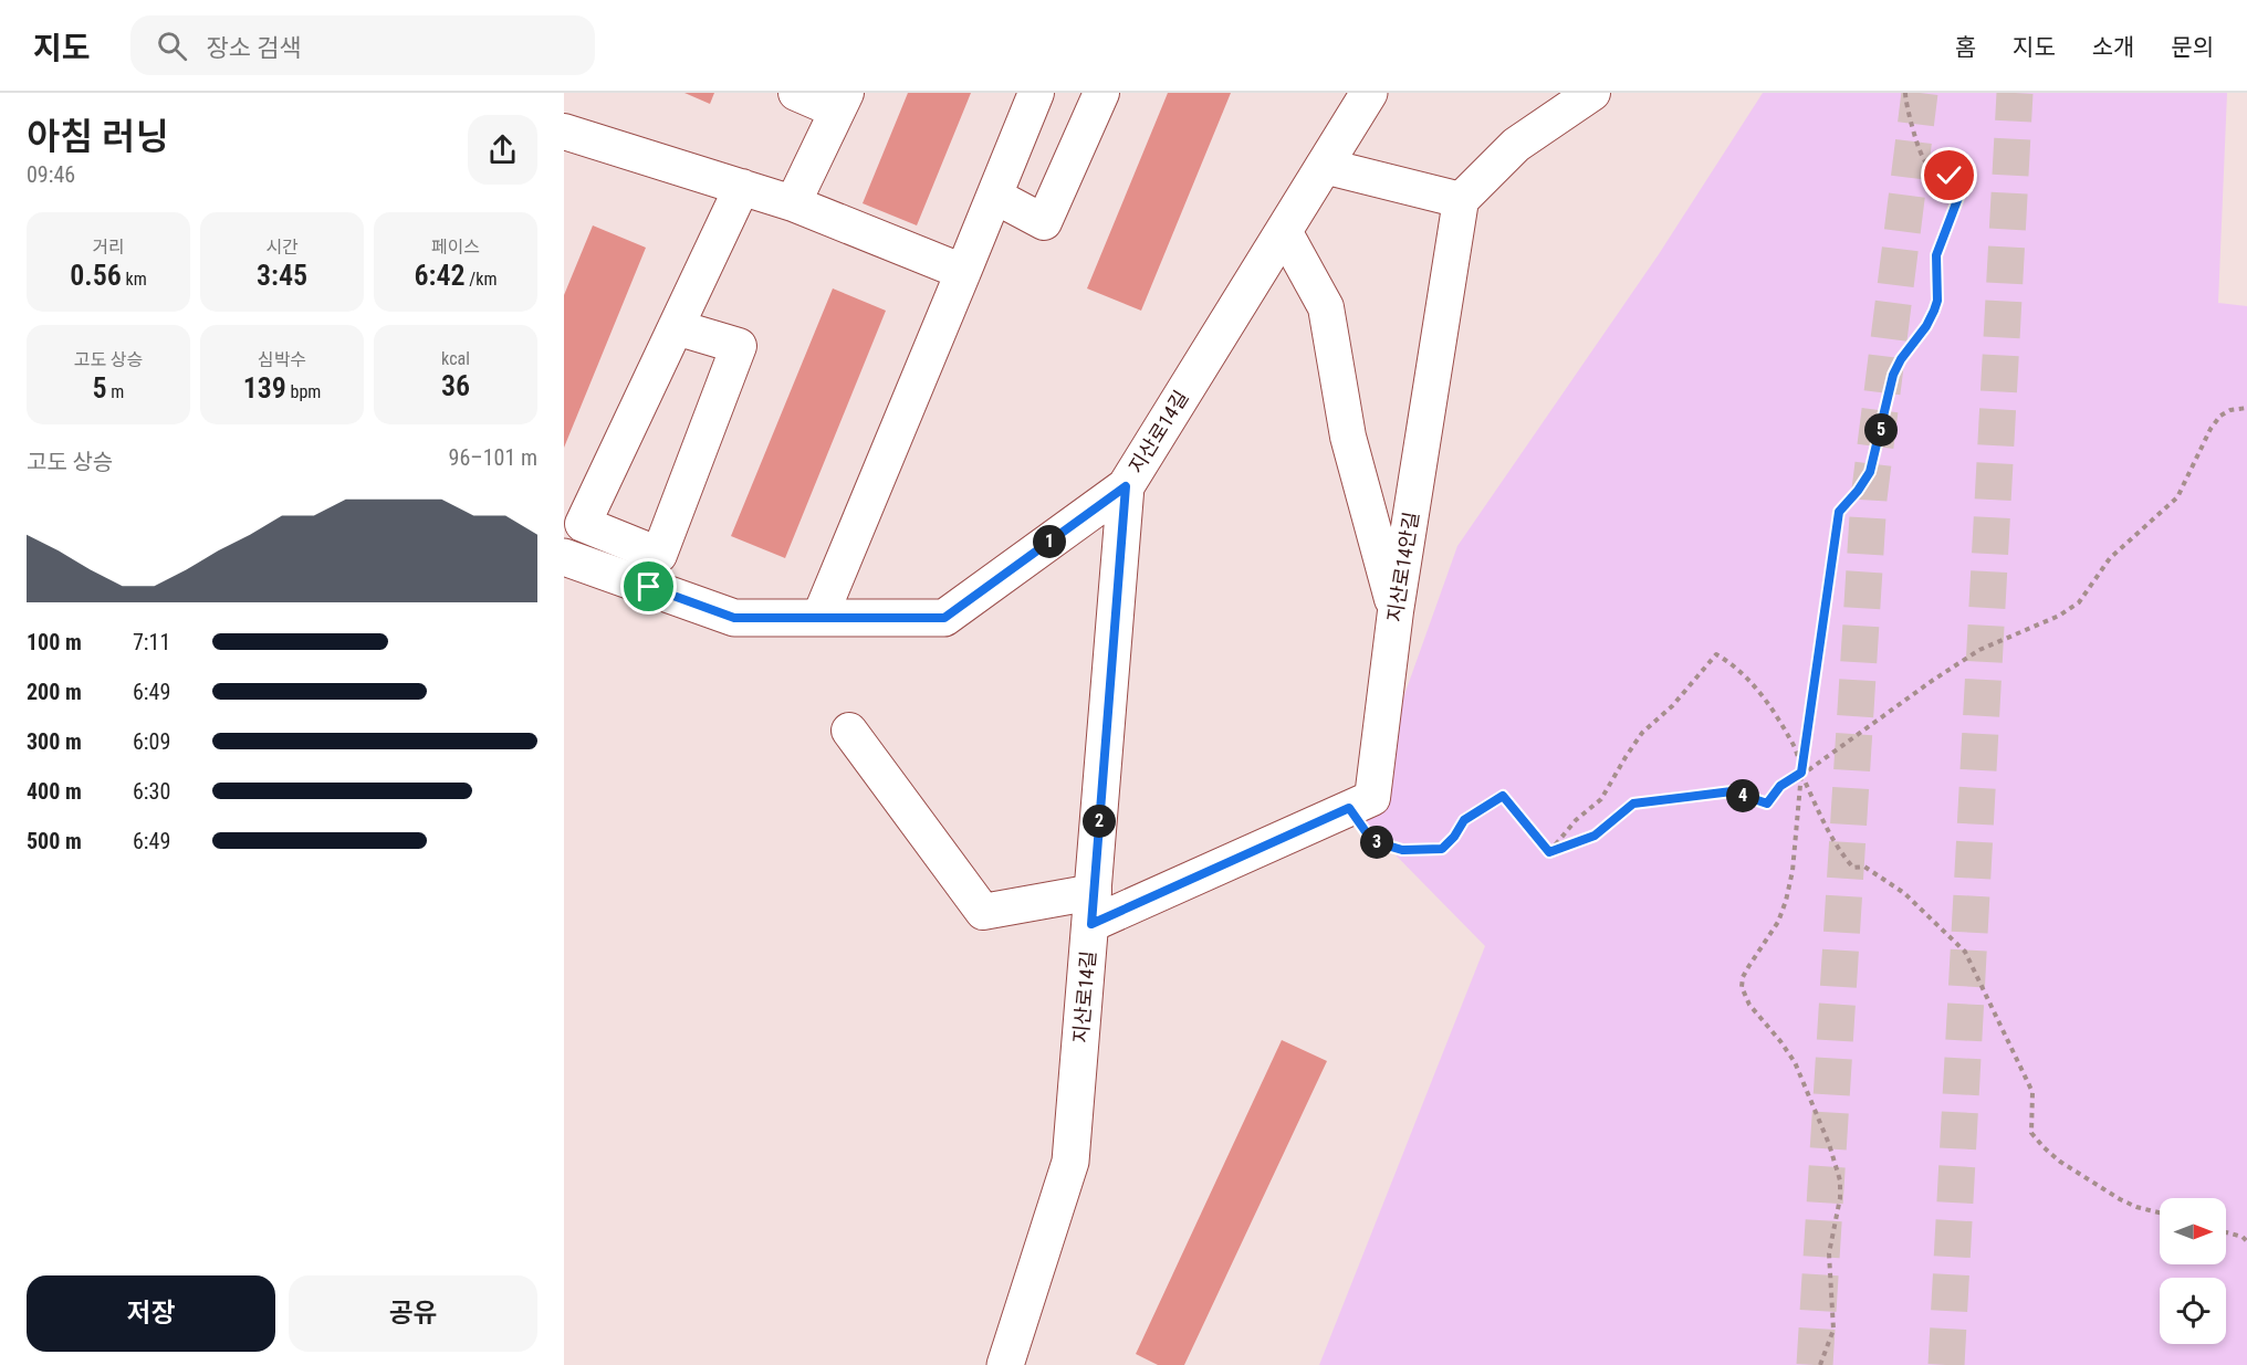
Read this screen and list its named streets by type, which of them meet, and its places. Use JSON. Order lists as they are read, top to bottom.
{
  "streets": {
    "street": ["지산로14길", "지산로14안길"]
  },
  "crossings": [
    ["지산로14길", "지산로14안길"]
  ],
  "north": "right",
  "page": {
    "header": "지도",
    "search": "장소 검색",
    "nav": [
      "홈",
      "지도",
      "소개",
      "문의"
    ],
    "heading": ["아침 러닝", "09:46"],
    "stats": [
      ["거리", "0.56 km"],
      ["시간", "3:45"],
      ["페이스", "6:42 /km"],
      ["고도 상승", "5 m"],
      ["심박수", "139 bpm"],
      ["kcal", "36"]
    ],
    "pins": [
      "5",
      "1",
      "4",
      "2",
      "3"
    ],
    "chart": ["고도 상승", "96–101 m"],
    "list": [
      {
        "name": "100 m",
        "note": "7:11"
      },
      {
        "name": "200 m",
        "note": "6:49"
      },
      {
        "name": "300 m",
        "note": "6:09"
      },
      {
        "name": "400 m",
        "note": "6:30"
      },
      {
        "name": "500 m",
        "note": "6:49"
      }
    ],
    "buttons": ["저장", "공유"]
  }
}
